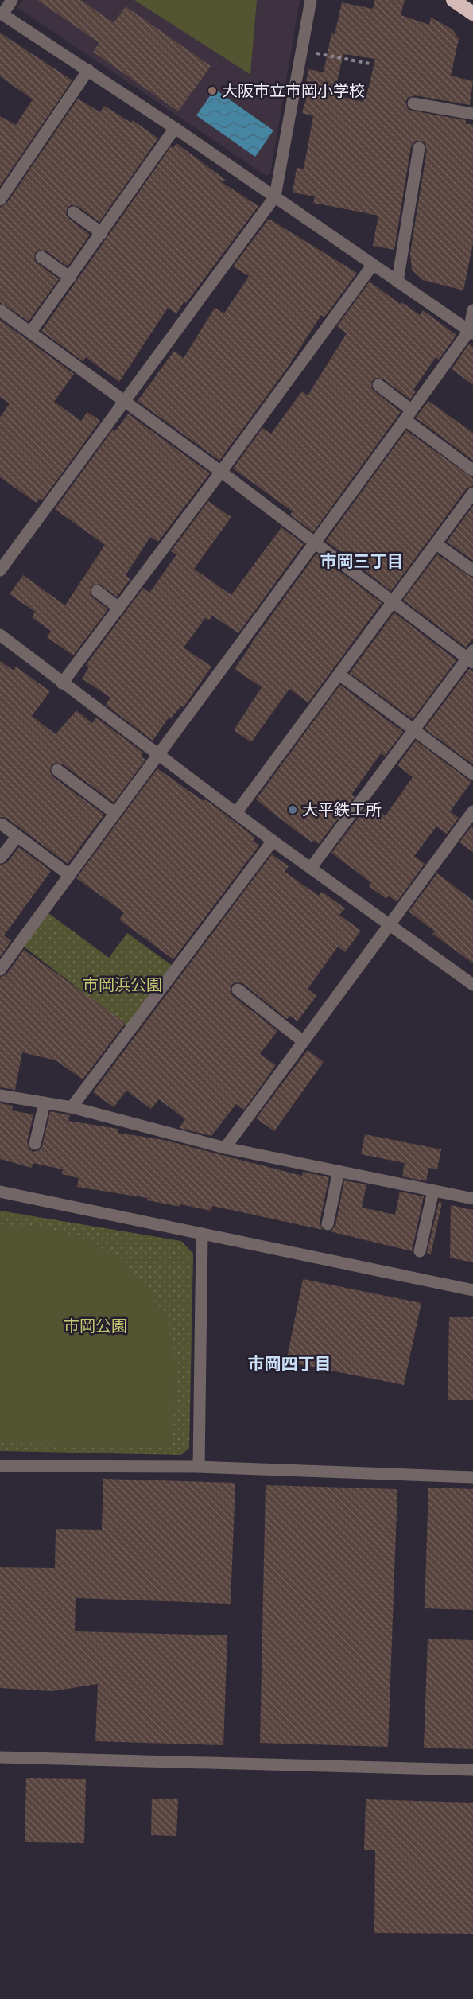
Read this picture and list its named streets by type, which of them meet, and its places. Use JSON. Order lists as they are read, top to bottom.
{
  "districts": ["市岡三丁目", "市岡四丁目"],
  "parks": ["市岡浜公園", "市岡公園"],
  "places": ["大阪市立市岡小学校", "大平鉄工所"]
}
